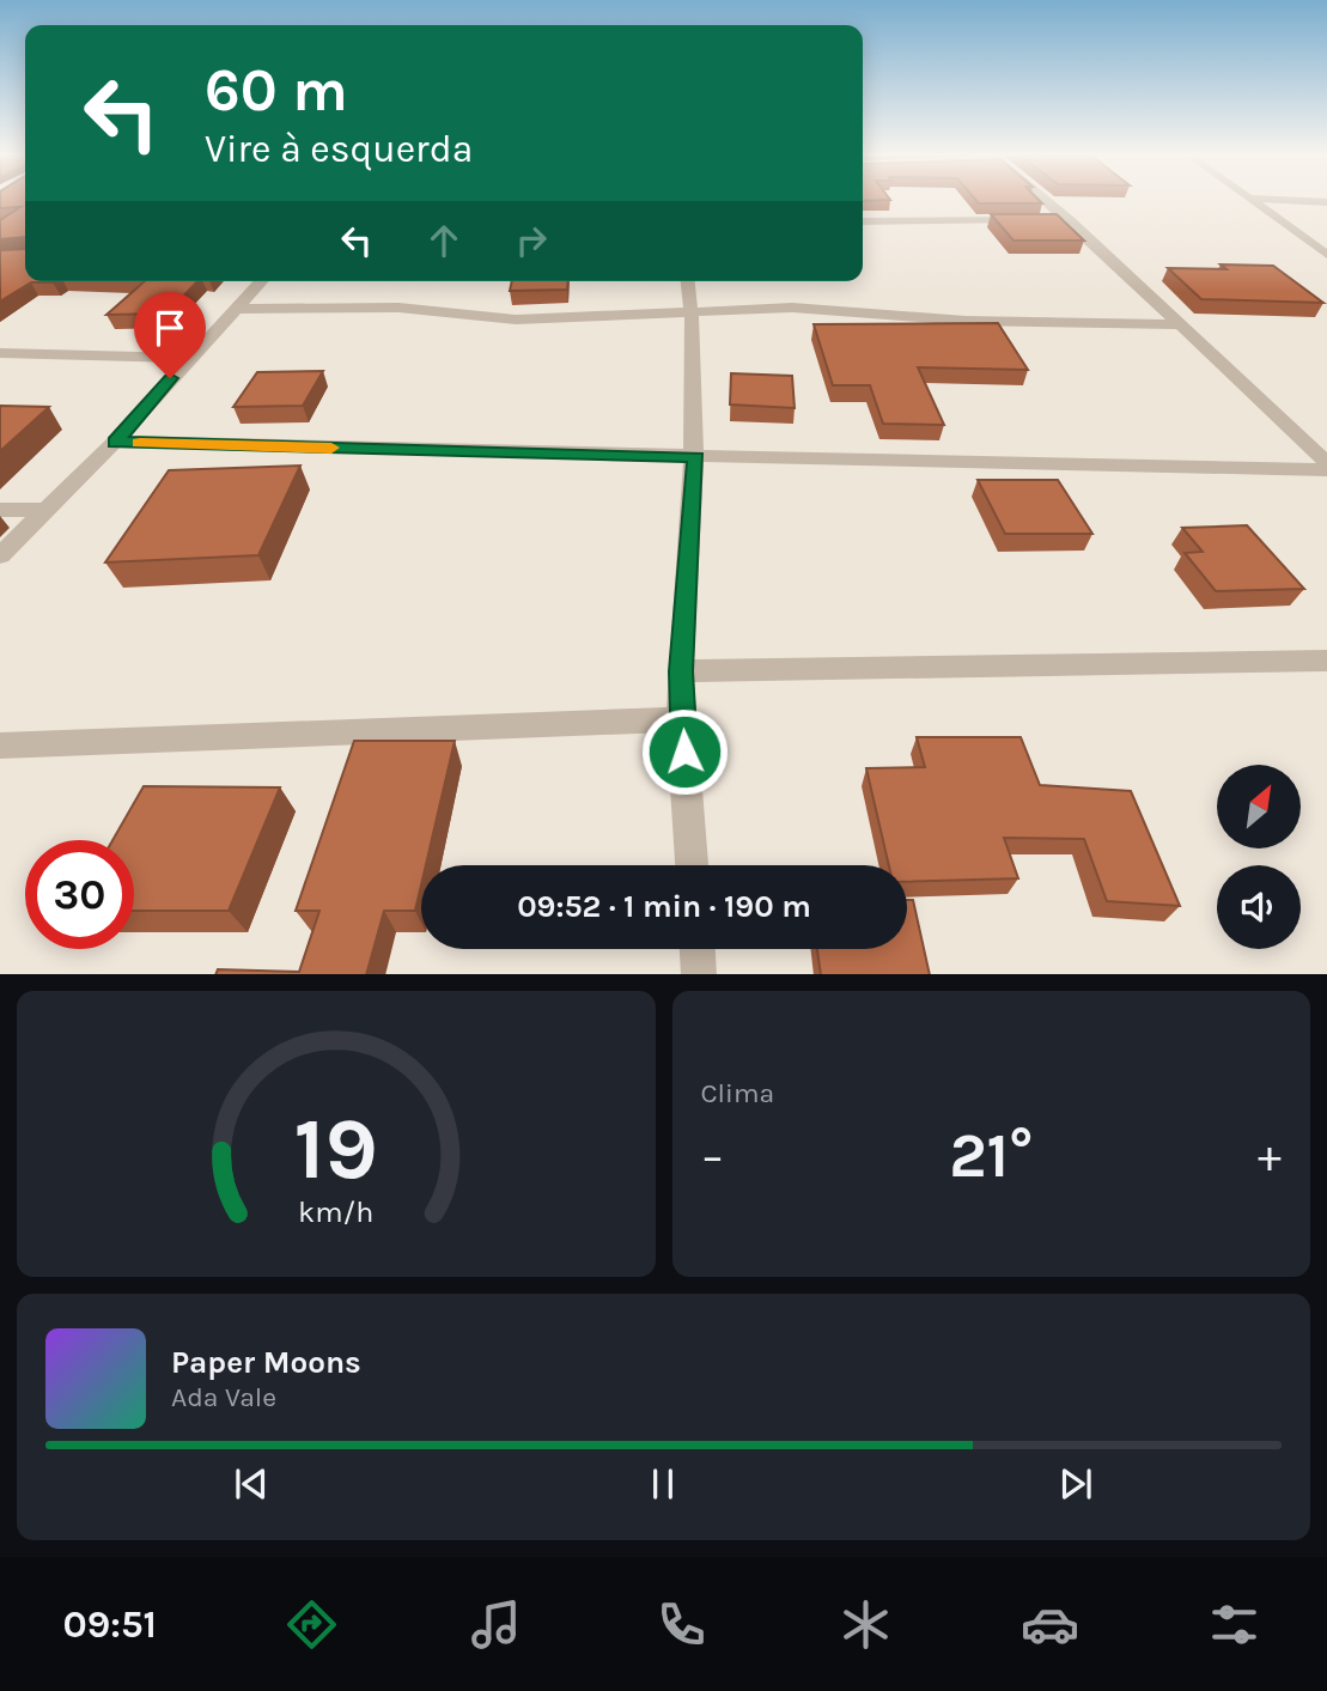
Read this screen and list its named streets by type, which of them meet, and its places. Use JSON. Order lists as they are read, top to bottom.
{
  "north": "top right",
  "page": {
    "turn": ["60 m", "Vire à esquerda"],
    "limit": "30",
    "trip": "09:52 · 1 min · 190 m",
    "tile": "Clima",
    "heat": ["−", "21°", "+"],
    "song": ["Paper Moons", "Ada Vale"],
    "tabs": "09:51",
    "gauge": ["19", "km/h"]
  }
}
